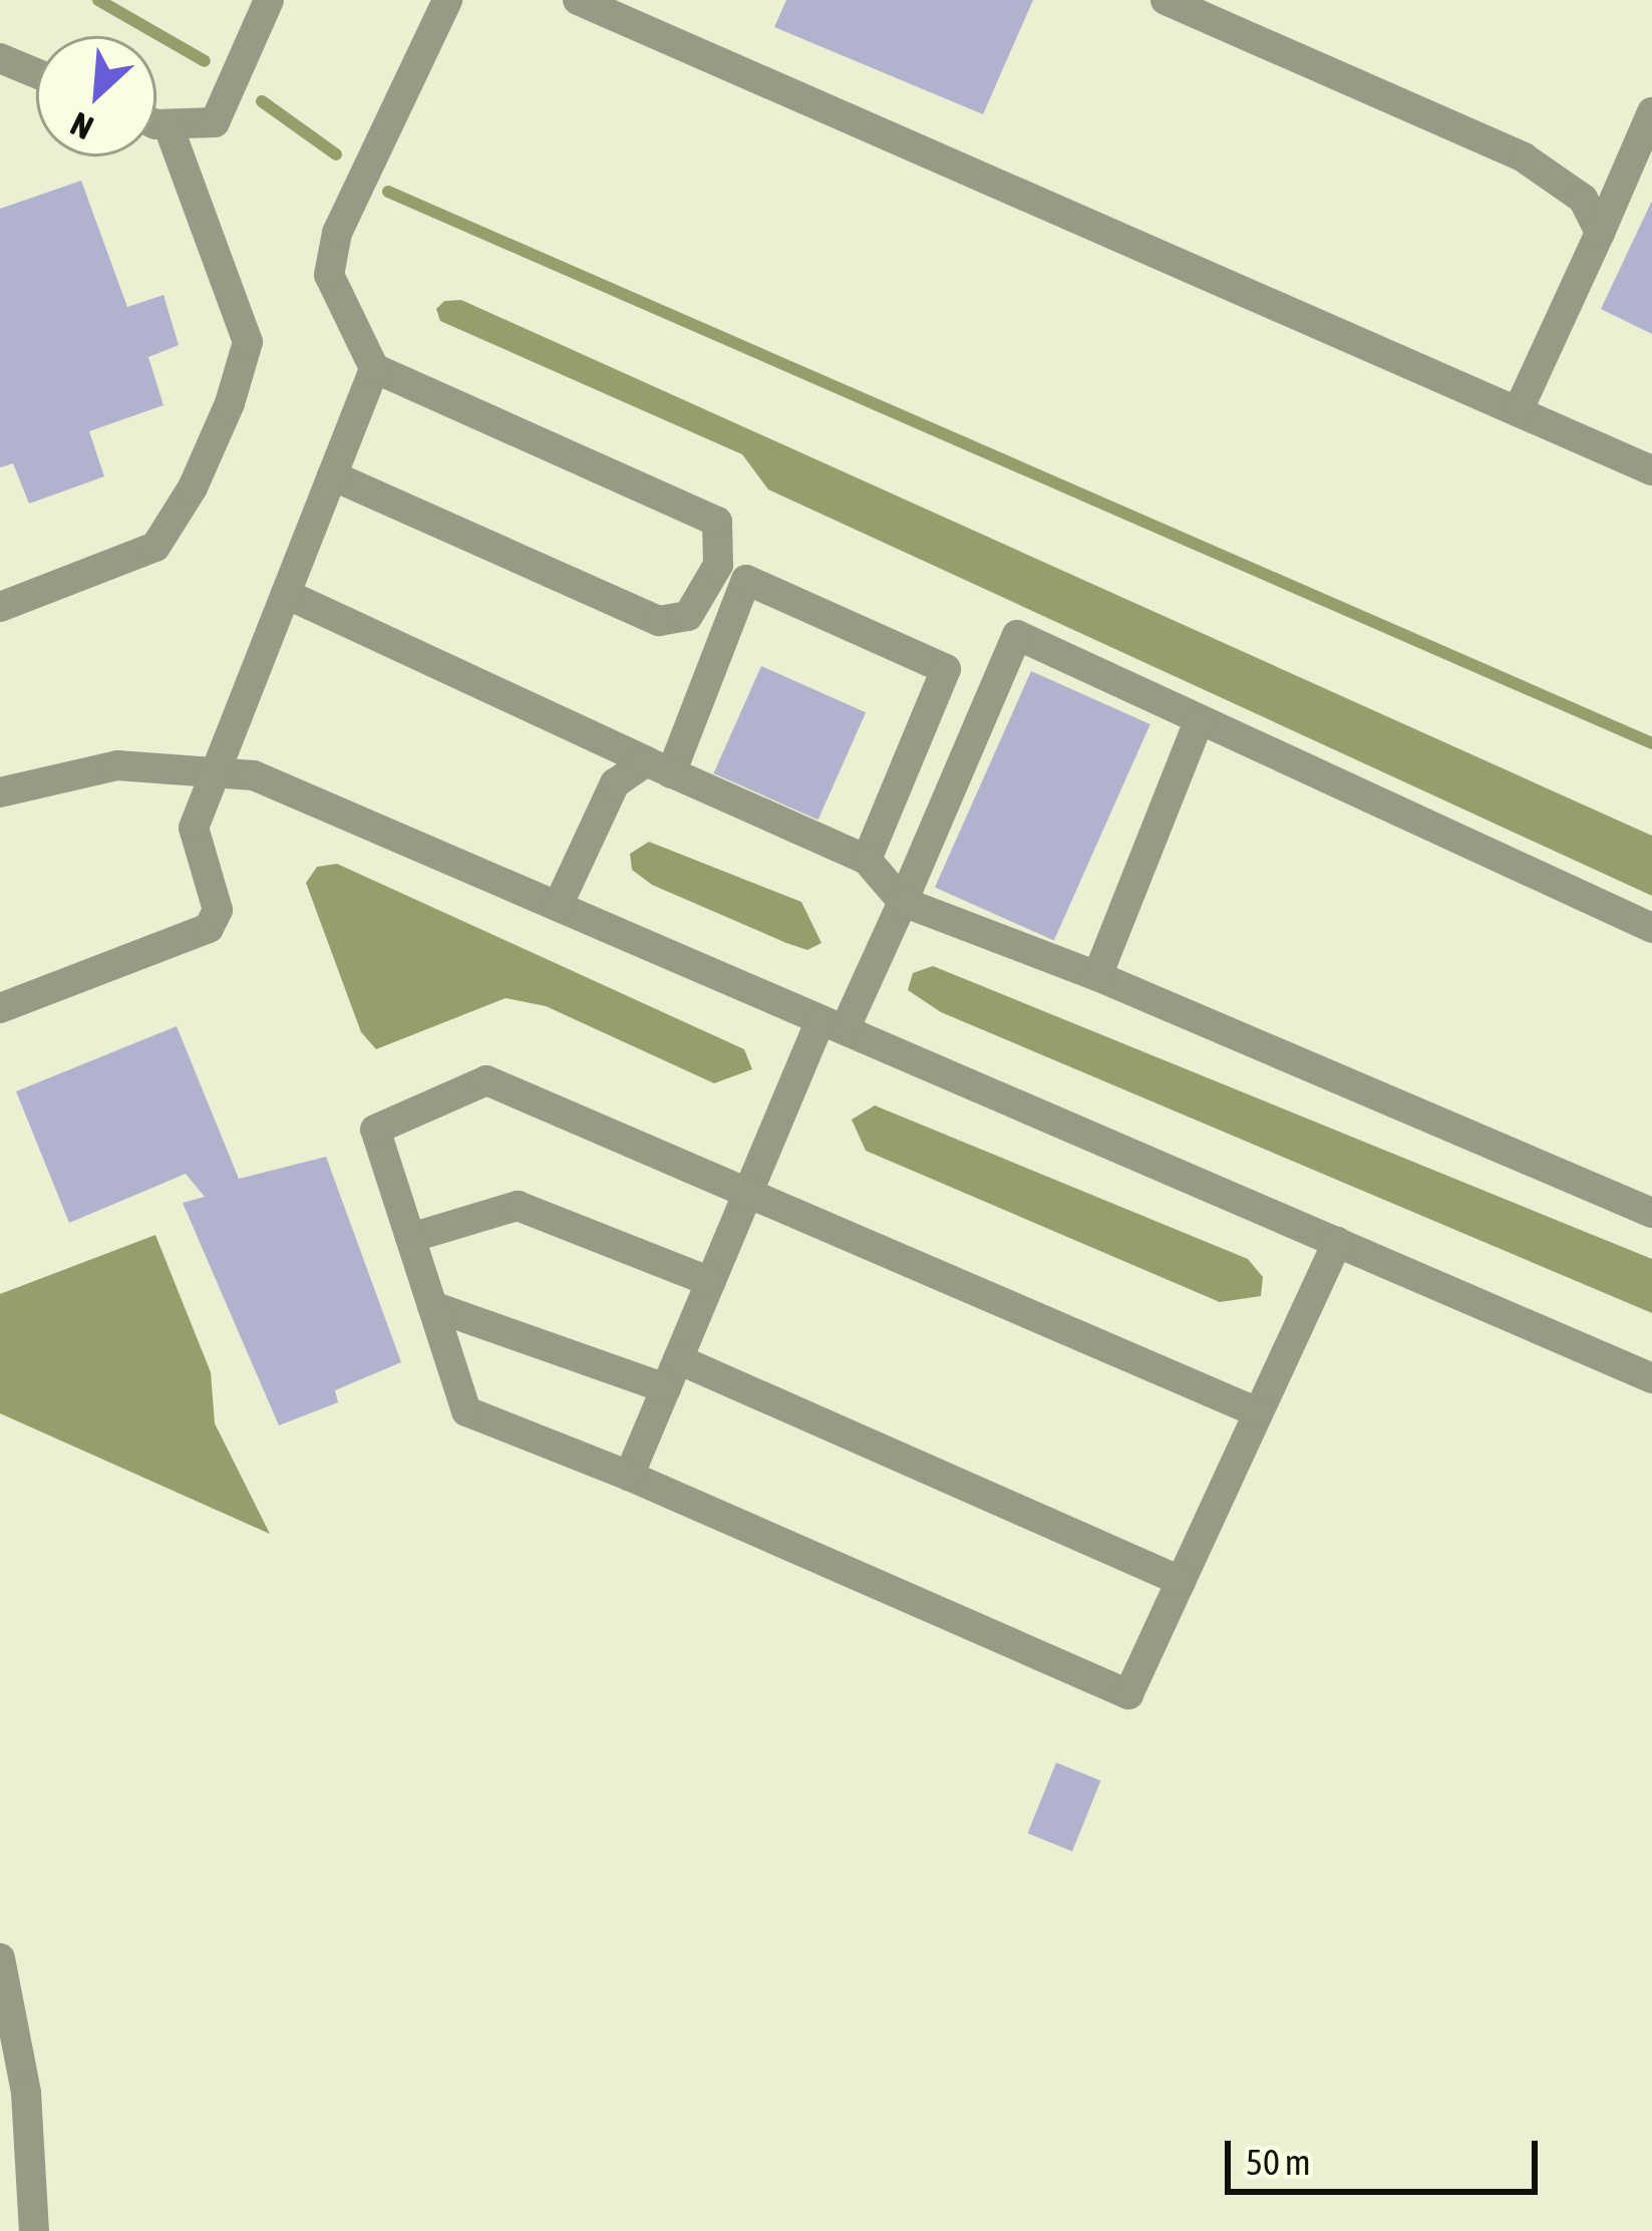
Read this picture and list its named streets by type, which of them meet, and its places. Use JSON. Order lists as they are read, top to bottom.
{
  "scale_bar": "50 m",
  "north": "bottom left"
}
